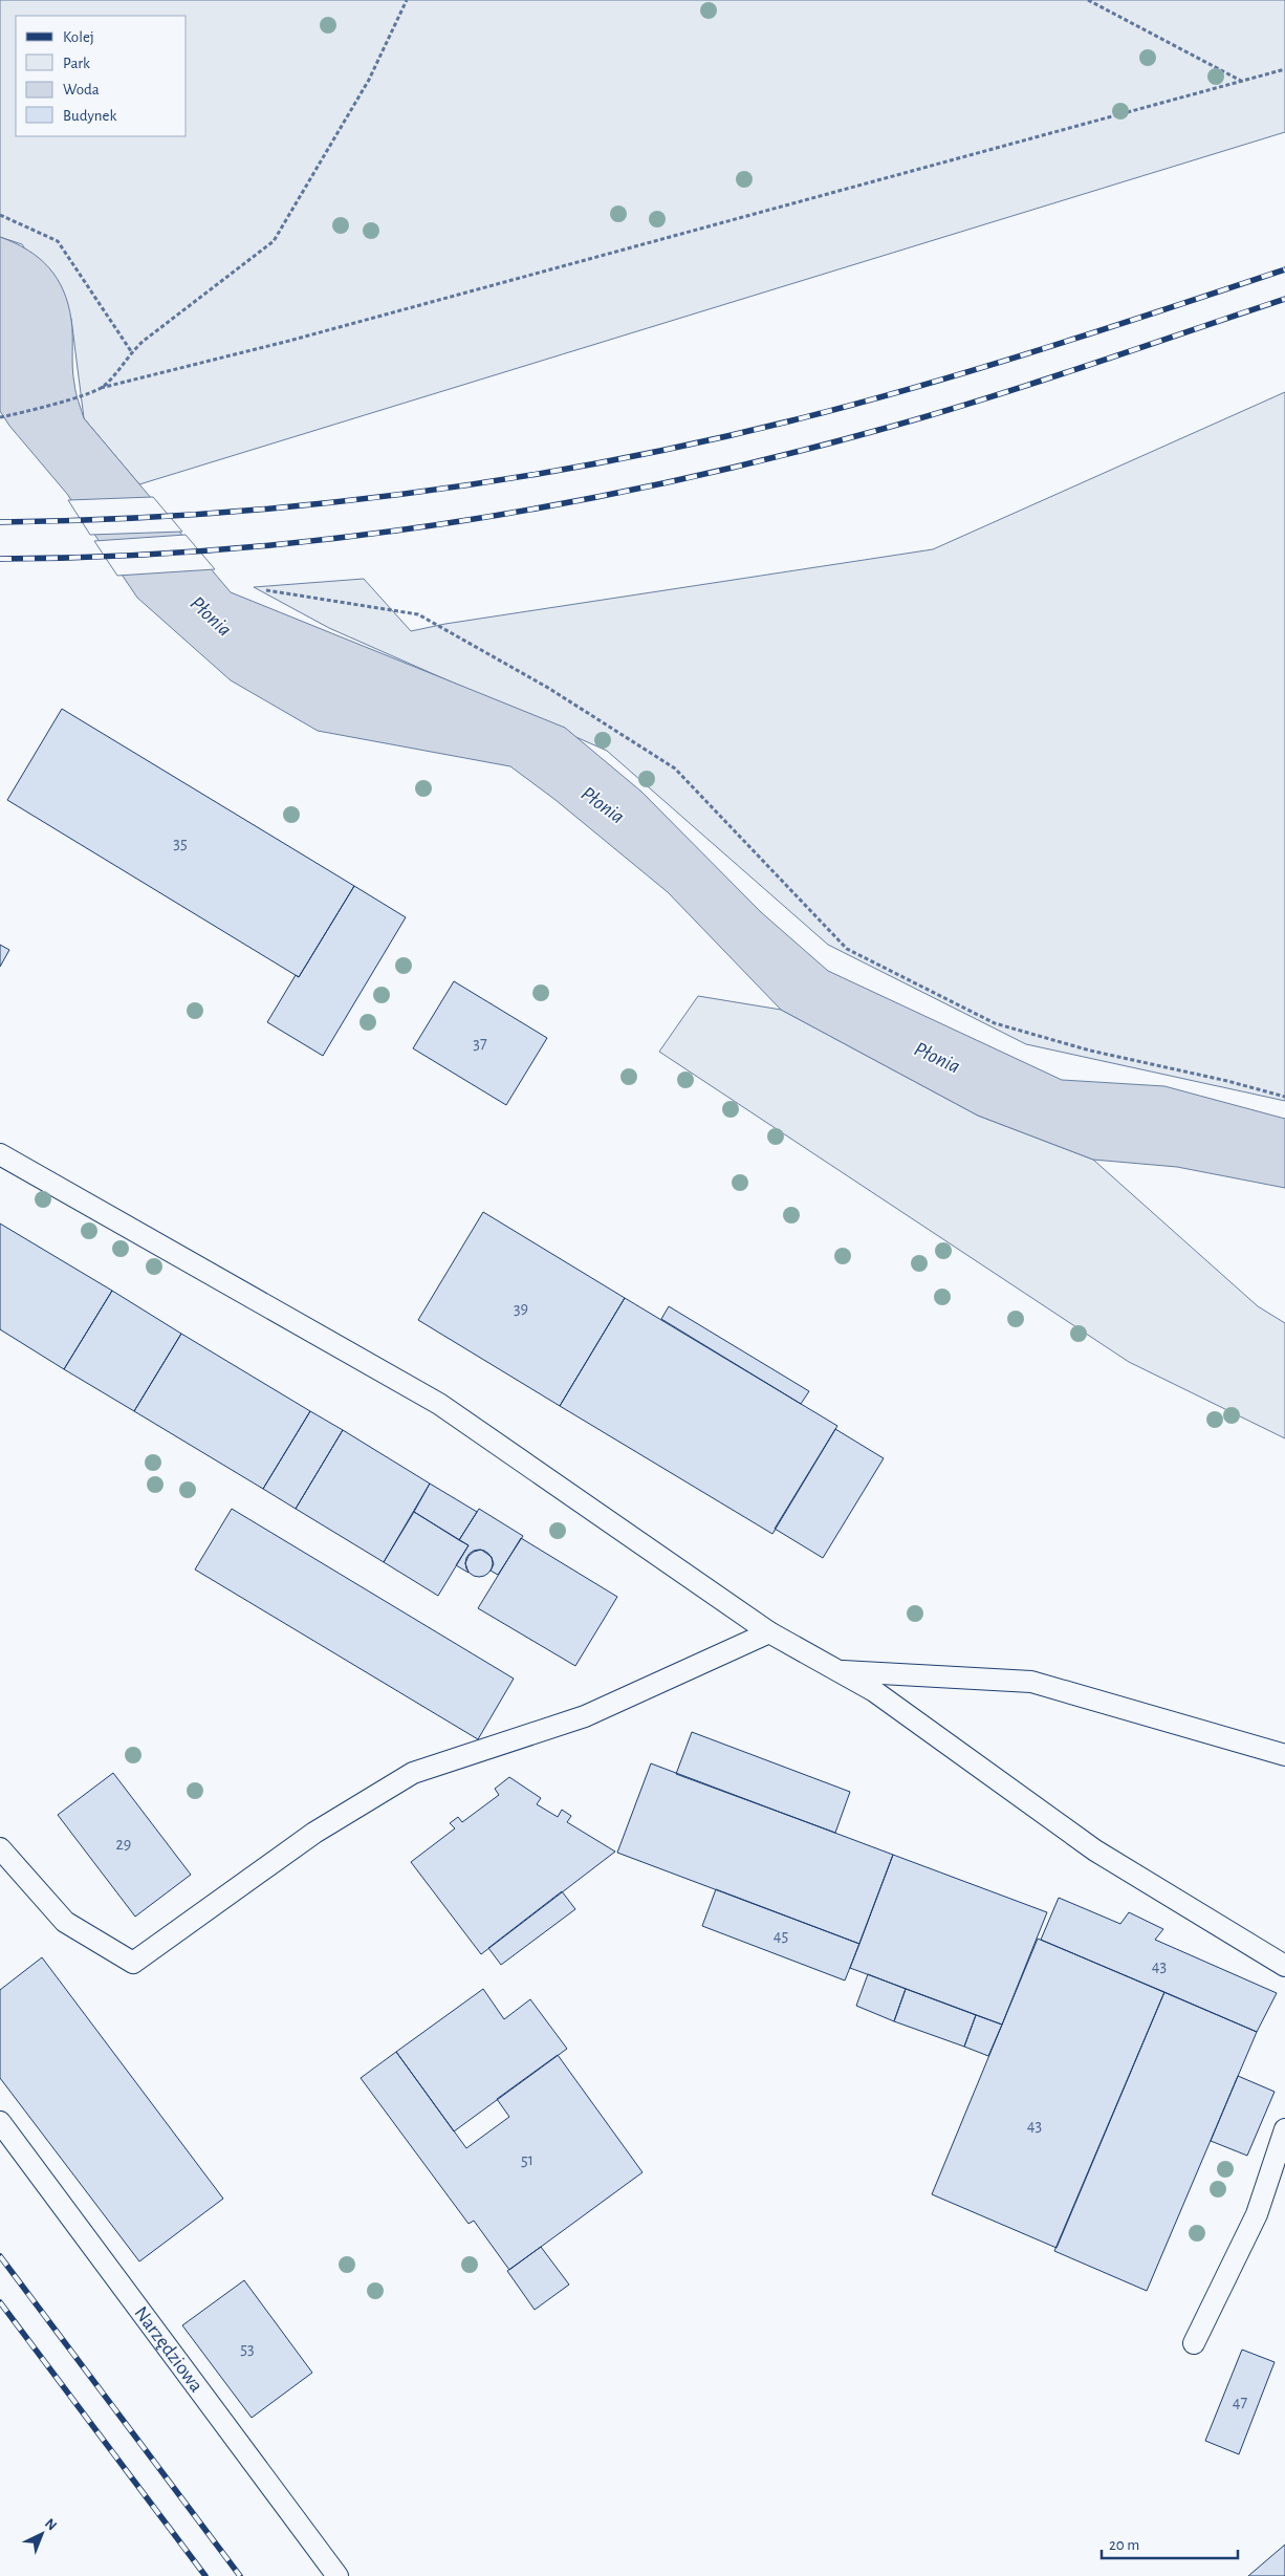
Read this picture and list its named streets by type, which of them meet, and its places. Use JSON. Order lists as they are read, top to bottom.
{
  "streets": {
    "lane": ["Narzędziowa"]
  },
  "water": ["Płonia"],
  "house_numbers": [
    "35",
    "37",
    "39",
    "29",
    "45",
    "43",
    "43",
    "51",
    "53",
    "47"
  ],
  "legend": [
    "Kolej",
    "Park",
    "Woda",
    "Budynek"
  ],
  "scale_bar": "20 m",
  "north": "top right"
}
